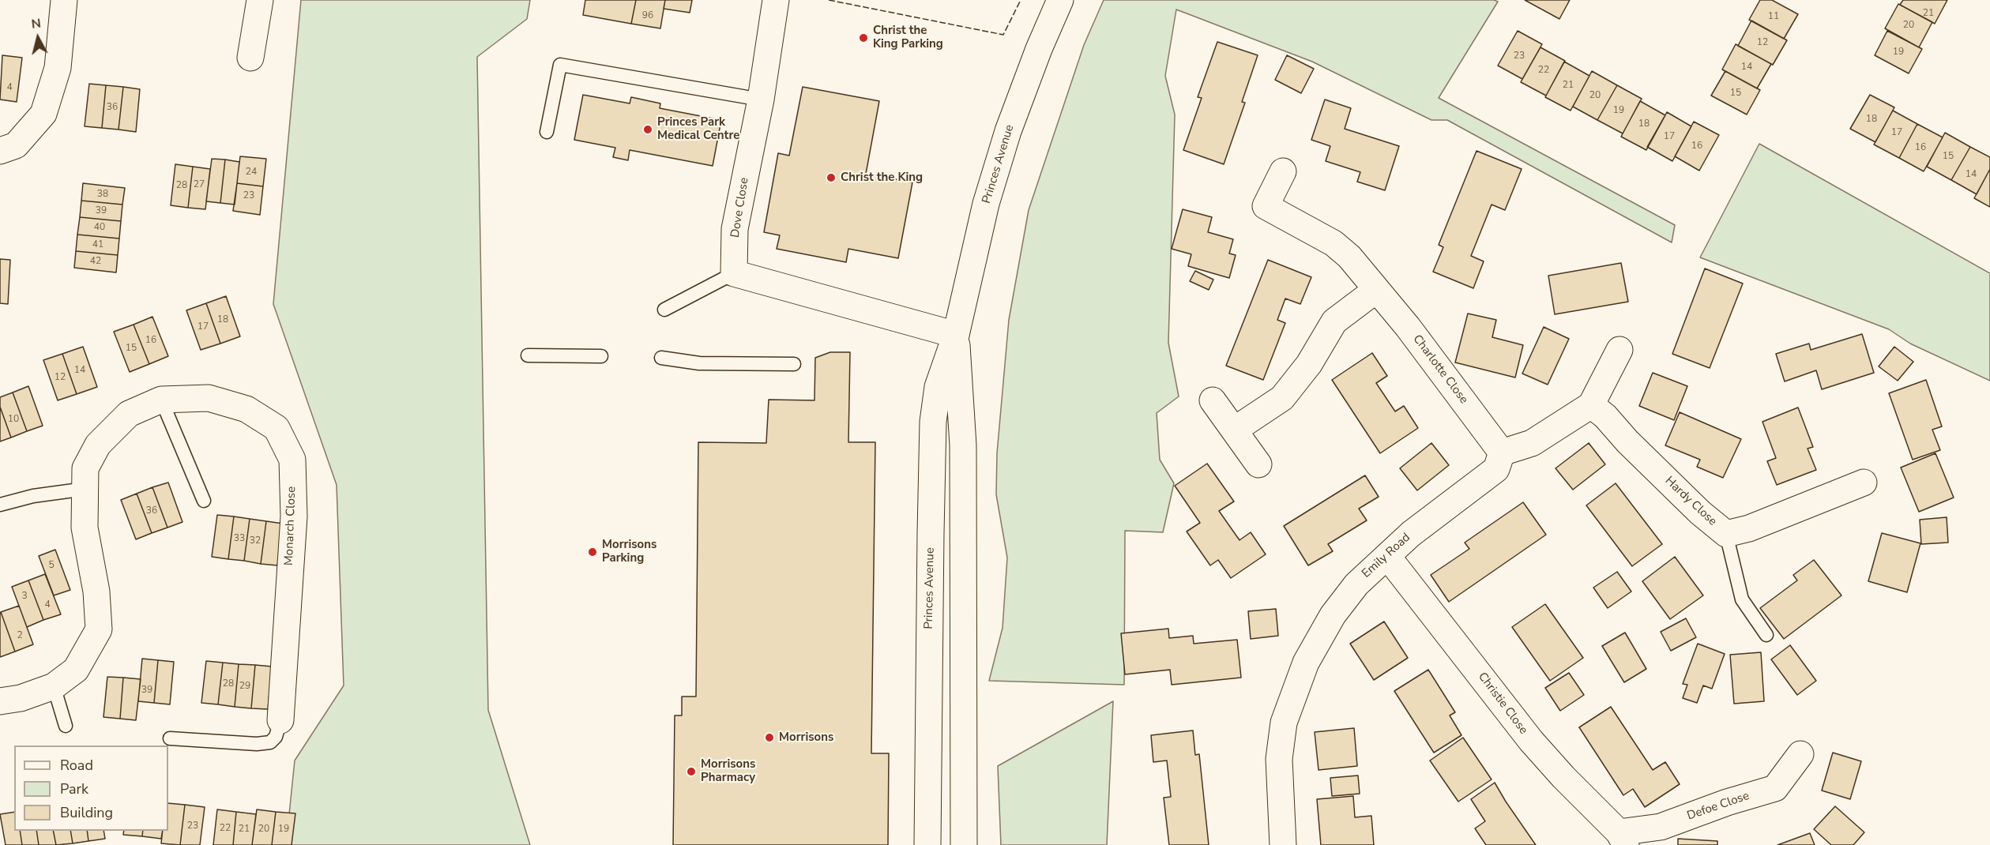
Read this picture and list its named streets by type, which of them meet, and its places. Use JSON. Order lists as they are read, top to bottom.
{
  "streets": {
    "street": [
      "Princes Avenue",
      "Dove Close",
      "Charlotte Close",
      "Hardy Close",
      "Monarch Close",
      "Emily Road",
      "Christie Close",
      "Defoe Close"
    ]
  },
  "crossings": [
    ["Charlotte Close", "Emily Road"],
    ["Emily Road", "Christie Close"],
    ["Christie Close", "Defoe Close"]
  ],
  "places": [
    "Christ the King Parking",
    "Princes Park Medical Centre",
    "Christ the King",
    "Morrisons Parking",
    "Morrisons",
    "Morrisons Pharmacy"
  ],
  "house_numbers": [
    "21",
    "96",
    "11",
    "20",
    "12",
    "19",
    "23",
    "14",
    "22",
    "21",
    "4",
    "15",
    "20",
    "36",
    "19",
    "18",
    "18",
    "17",
    "17",
    "16",
    "16",
    "15",
    "24",
    "14",
    "27",
    "28",
    "38",
    "23",
    "39",
    "40",
    "41",
    "42",
    "18",
    "17",
    "16",
    "15",
    "14",
    "12",
    "10",
    "36",
    "33",
    "32",
    "5",
    "3",
    "4",
    "2",
    "28",
    "29",
    "39",
    "23",
    "22",
    "21",
    "20",
    "19"
  ],
  "legend": ["Road", "Park", "Building"],
  "north": "top"
}
